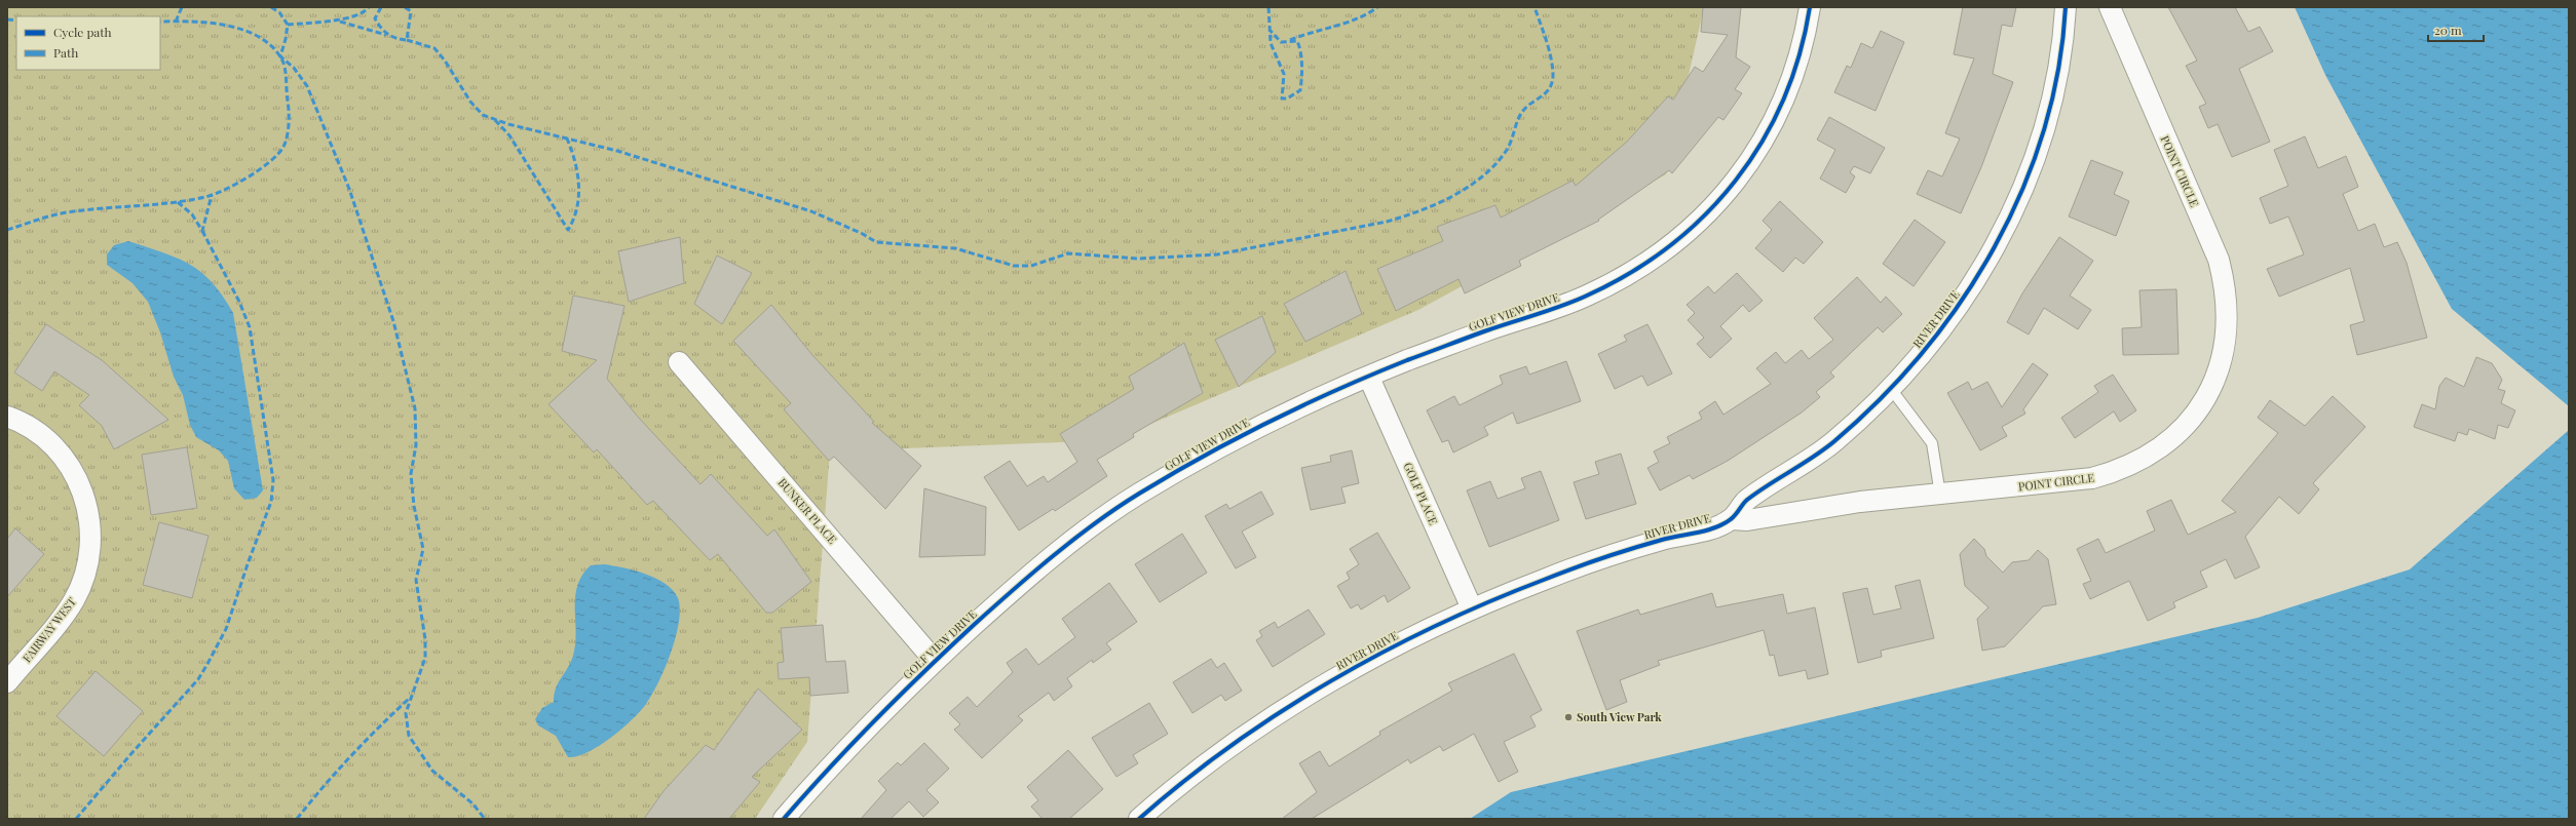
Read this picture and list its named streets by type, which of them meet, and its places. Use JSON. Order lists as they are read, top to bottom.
{
  "streets": {
    "street": [
      "POINT CIRCLE",
      "GOLF VIEW DRIVE",
      "RIVER DRIVE",
      "GOLF PLACE",
      "BUNKER PLACE",
      "FAIRWAY WEST"
    ]
  },
  "crossings": [
    ["POINT CIRCLE", "RIVER DRIVE"],
    ["GOLF VIEW DRIVE", "GOLF PLACE"],
    ["GOLF VIEW DRIVE", "BUNKER PLACE"],
    ["RIVER DRIVE", "GOLF PLACE"]
  ],
  "places": ["South View Park"],
  "legend": ["Cycle path", "Path"],
  "scale_bar": "20 m"
}
